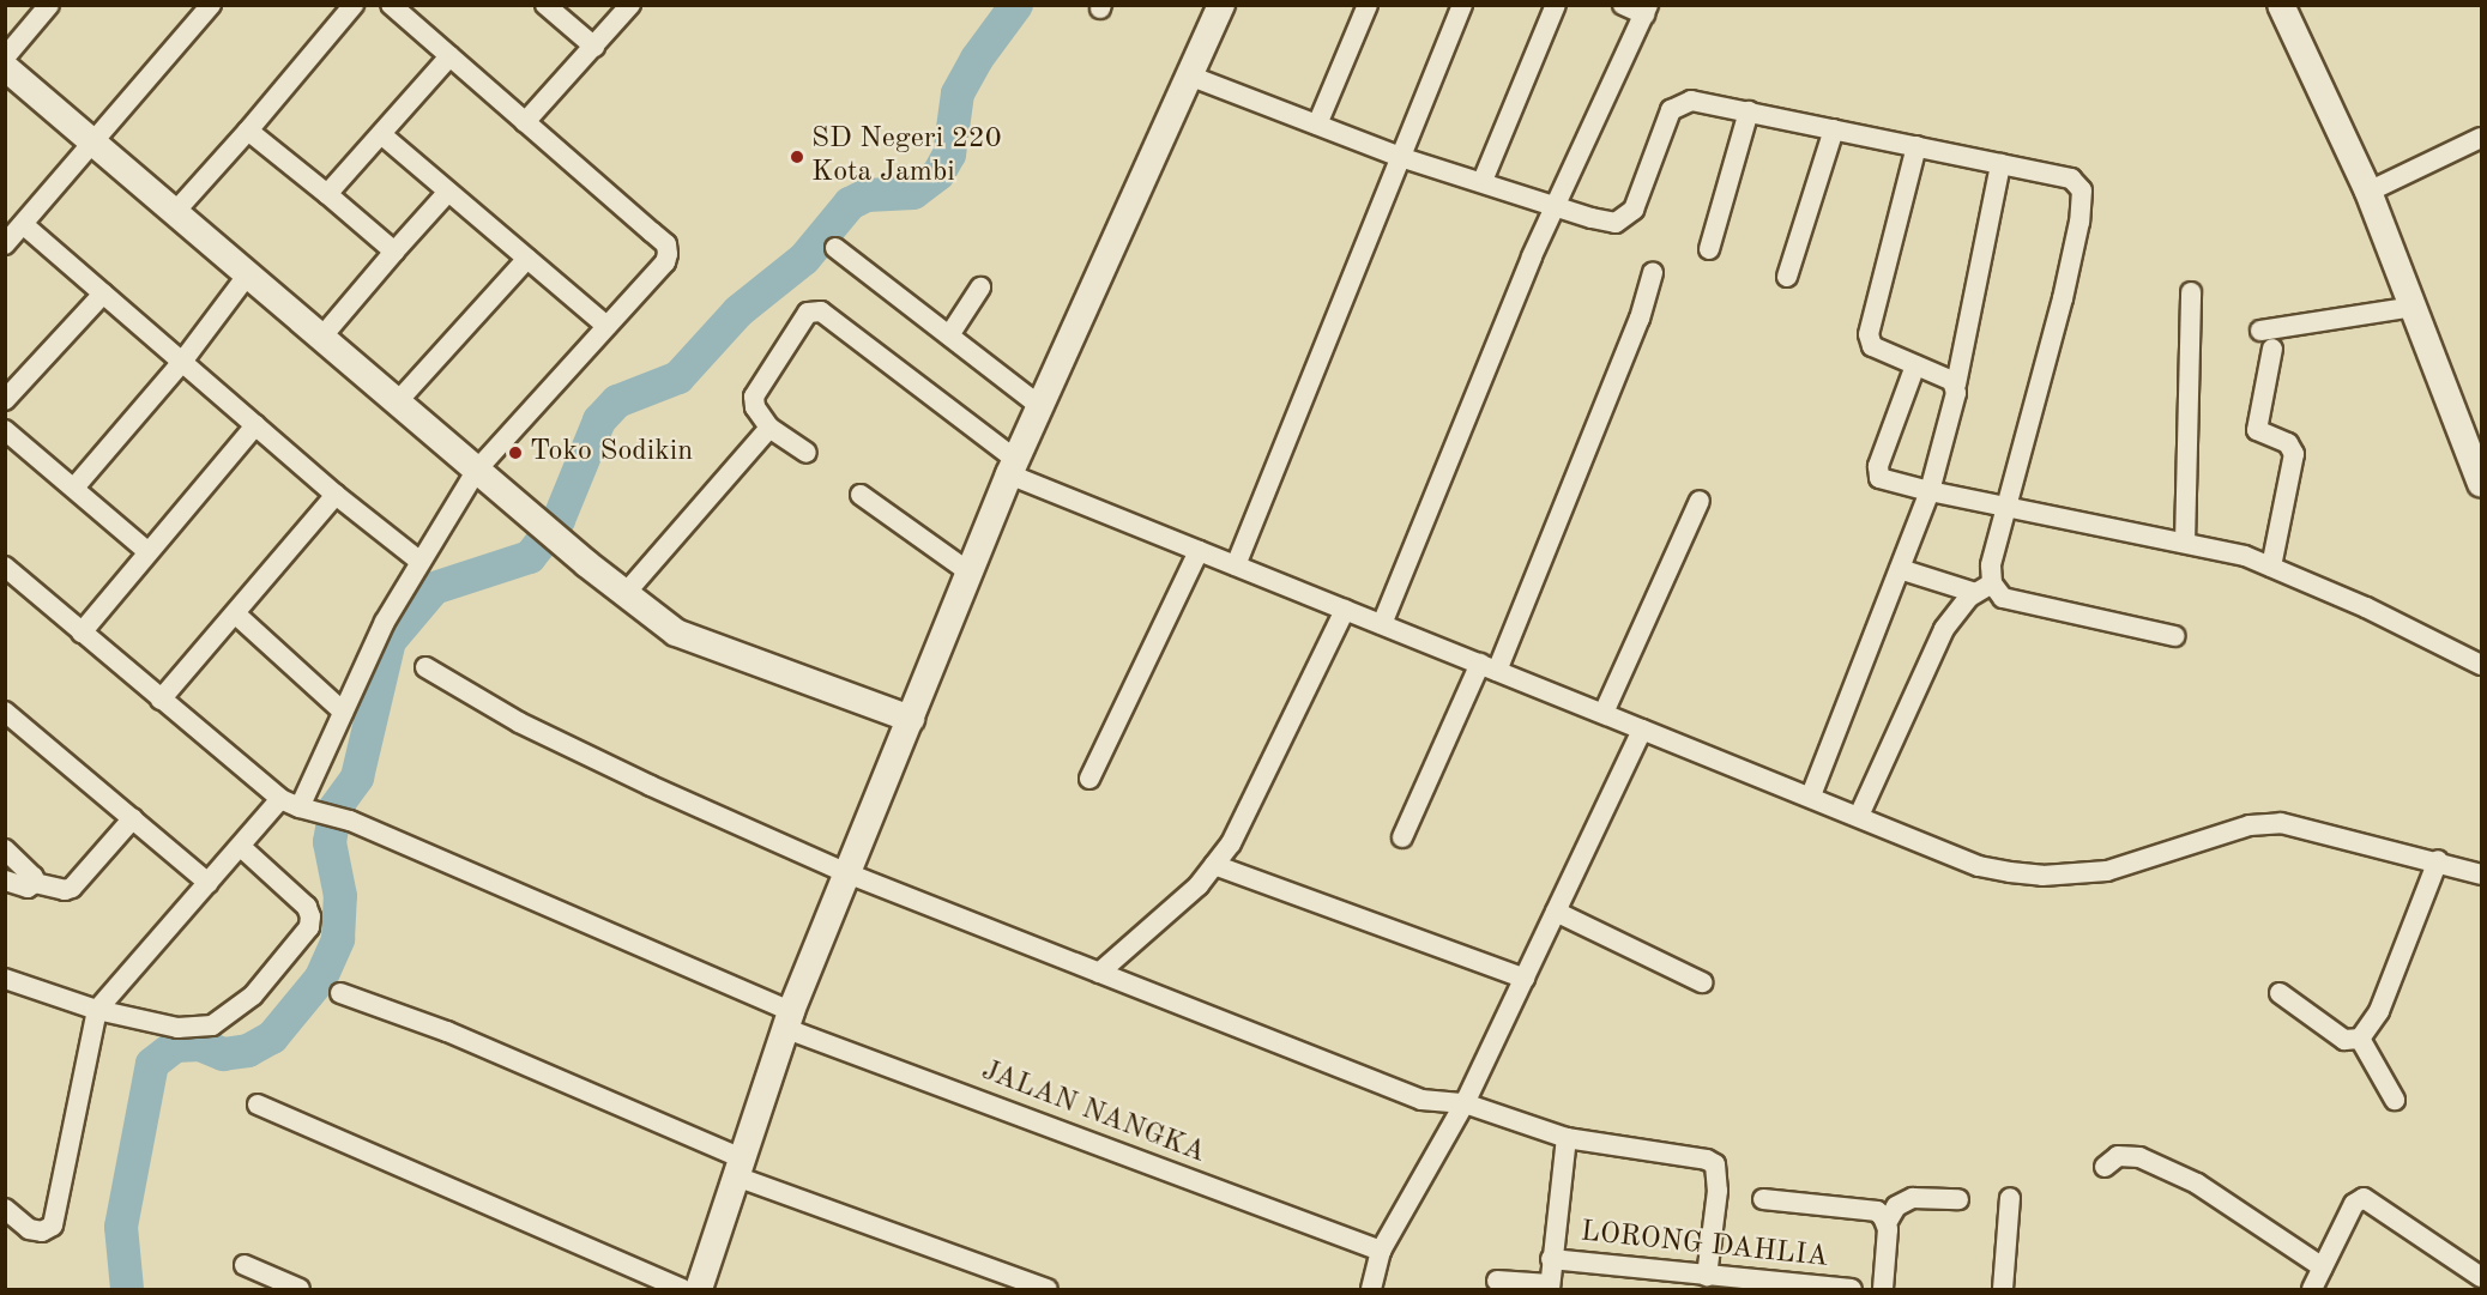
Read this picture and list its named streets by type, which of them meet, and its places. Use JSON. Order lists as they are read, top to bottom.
{
  "streets": {
    "street": ["JALAN NANGKA", "LORONG DAHLIA"]
  },
  "places": ["SD Negeri 220 Kota Jambi", "Toko Sodikin"]
}
